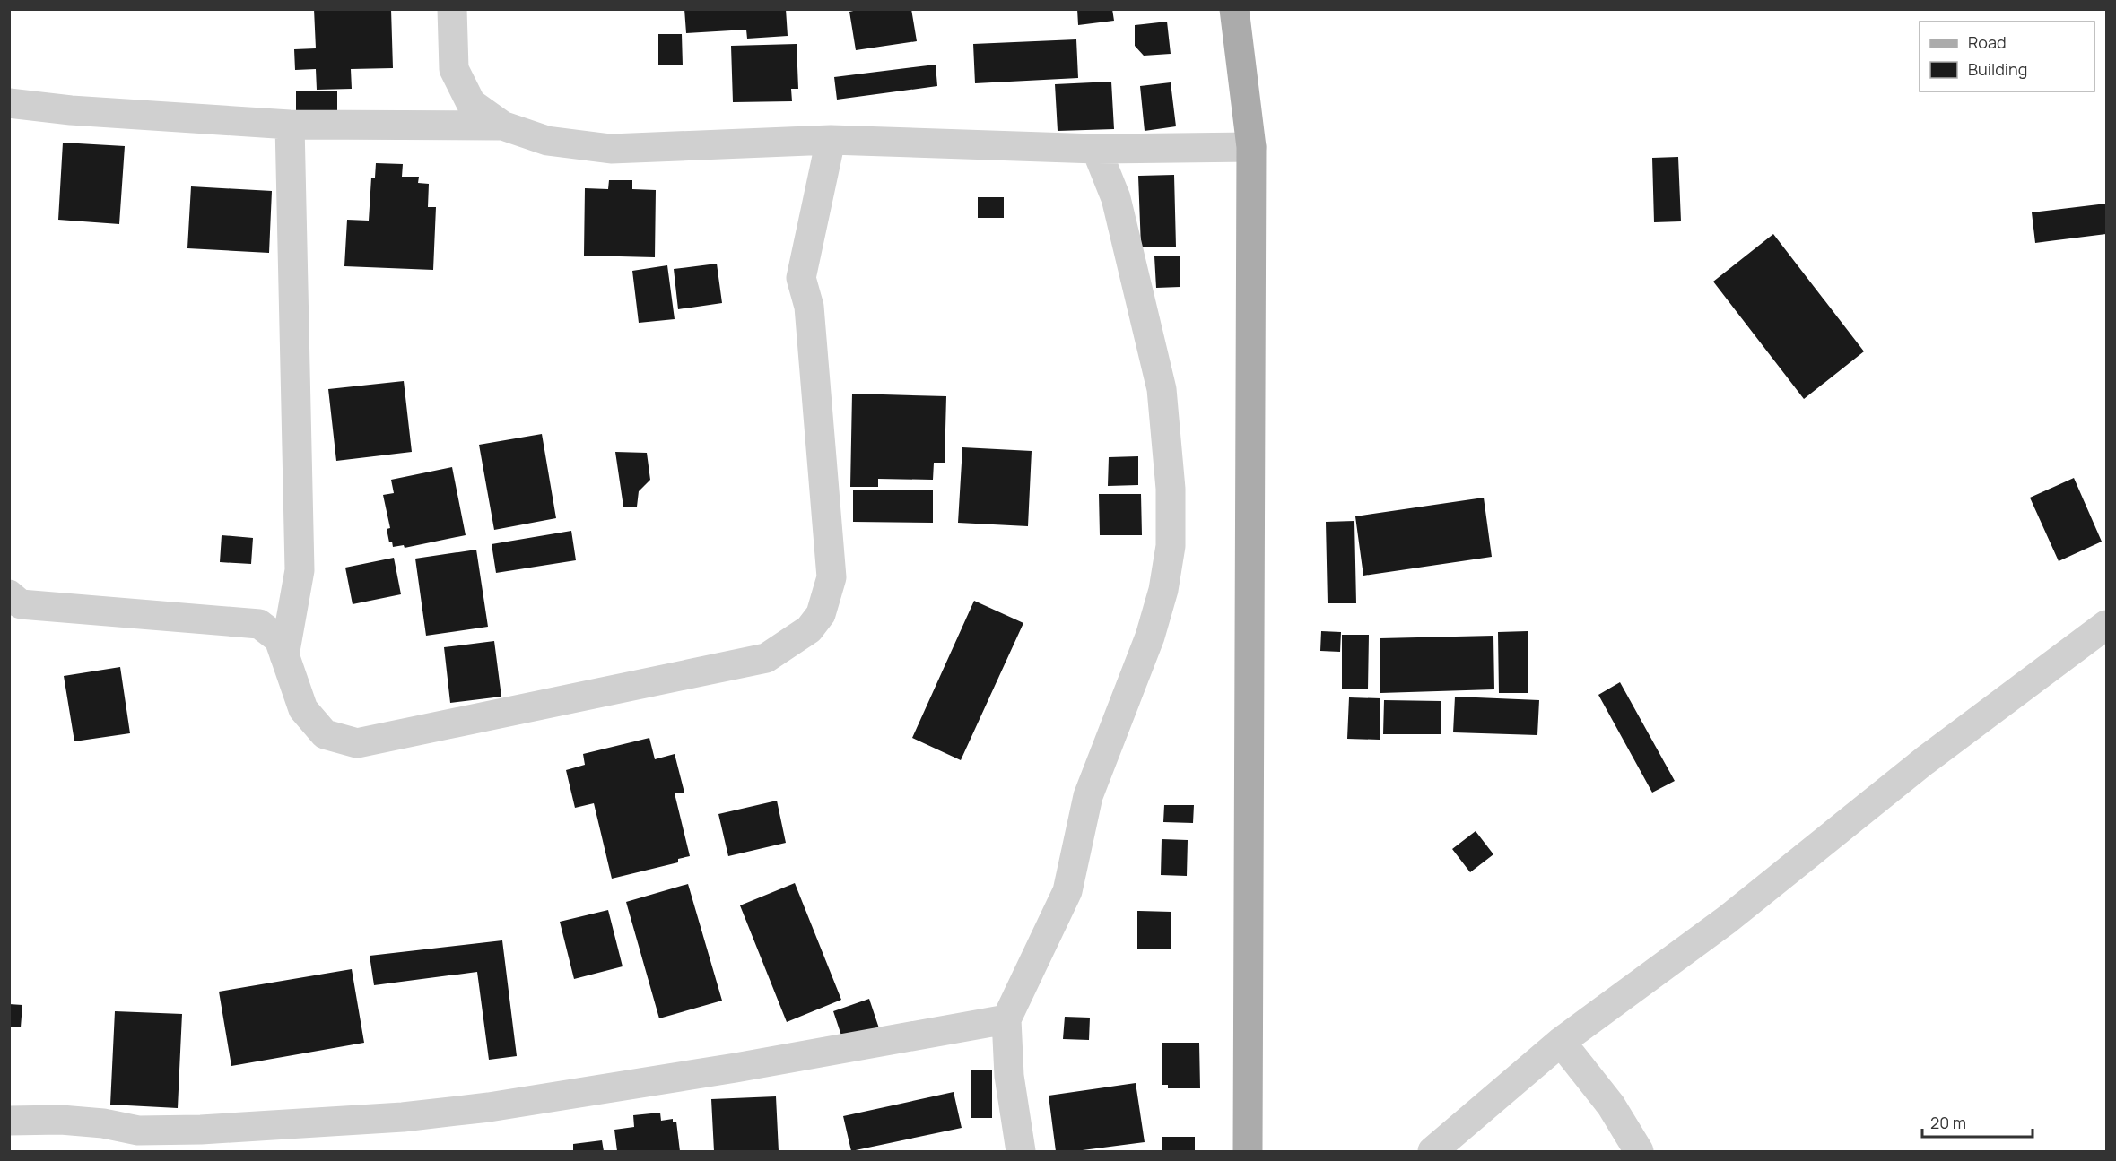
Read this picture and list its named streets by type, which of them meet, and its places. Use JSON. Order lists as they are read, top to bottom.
{
  "legend": ["Road", "Building"],
  "scale_bar": "20 m"
}
